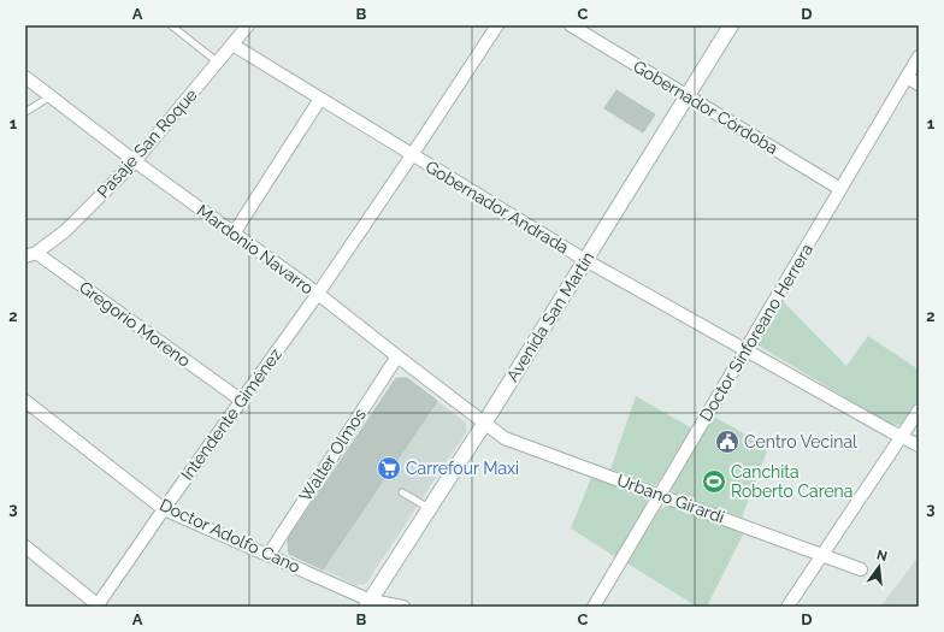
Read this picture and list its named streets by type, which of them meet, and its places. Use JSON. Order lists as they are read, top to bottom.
{
  "streets": {
    "main road": ["Avenida San Martín"],
    "street": [
      "Gobernador Córdoba",
      "Pasaje San Roque",
      "Gobernador Andrada",
      "Mardonio Navarro",
      "Gregorio Moreno",
      "Doctor Sinforeano Herrera",
      "Intendente Giménez",
      "Walter Olmos",
      "Urbano Girardi",
      "Doctor Adolfo Cano"
    ]
  },
  "crossings": [
    ["Gobernador Córdoba", "Avenida San Martín"],
    ["Gobernador Córdoba", "Doctor Sinforeano Herrera"],
    ["Pasaje San Roque", "Gobernador Andrada"],
    ["Pasaje San Roque", "Mardonio Navarro"],
    ["Pasaje San Roque", "Gregorio Moreno"],
    ["Gobernador Andrada", "Avenida San Martín"],
    ["Gobernador Andrada", "Doctor Sinforeano Herrera"],
    ["Gobernador Andrada", "Intendente Giménez"],
    ["Mardonio Navarro", "Avenida San Martín"],
    ["Mardonio Navarro", "Intendente Giménez"],
    ["Mardonio Navarro", "Walter Olmos"],
    ["Mardonio Navarro", "Urbano Girardi"],
    ["Avenida San Martín", "Urbano Girardi"],
    ["Avenida San Martín", "Doctor Adolfo Cano"],
    ["Gregorio Moreno", "Intendente Giménez"],
    ["Doctor Sinforeano Herrera", "Urbano Girardi"],
    ["Intendente Giménez", "Doctor Adolfo Cano"],
    ["Walter Olmos", "Doctor Adolfo Cano"]
  ],
  "places": {
    "public building": ["Centro Vecinal"],
    "supermarket": ["Carrefour Maxi"],
    "sports": ["Canchita Roberto Carena"]
  },
  "north": "top",
  "grid": {
    "columns": [
      "A",
      "B",
      "C",
      "D"
    ],
    "rows": ["1", "2", "3"]
  }
}
